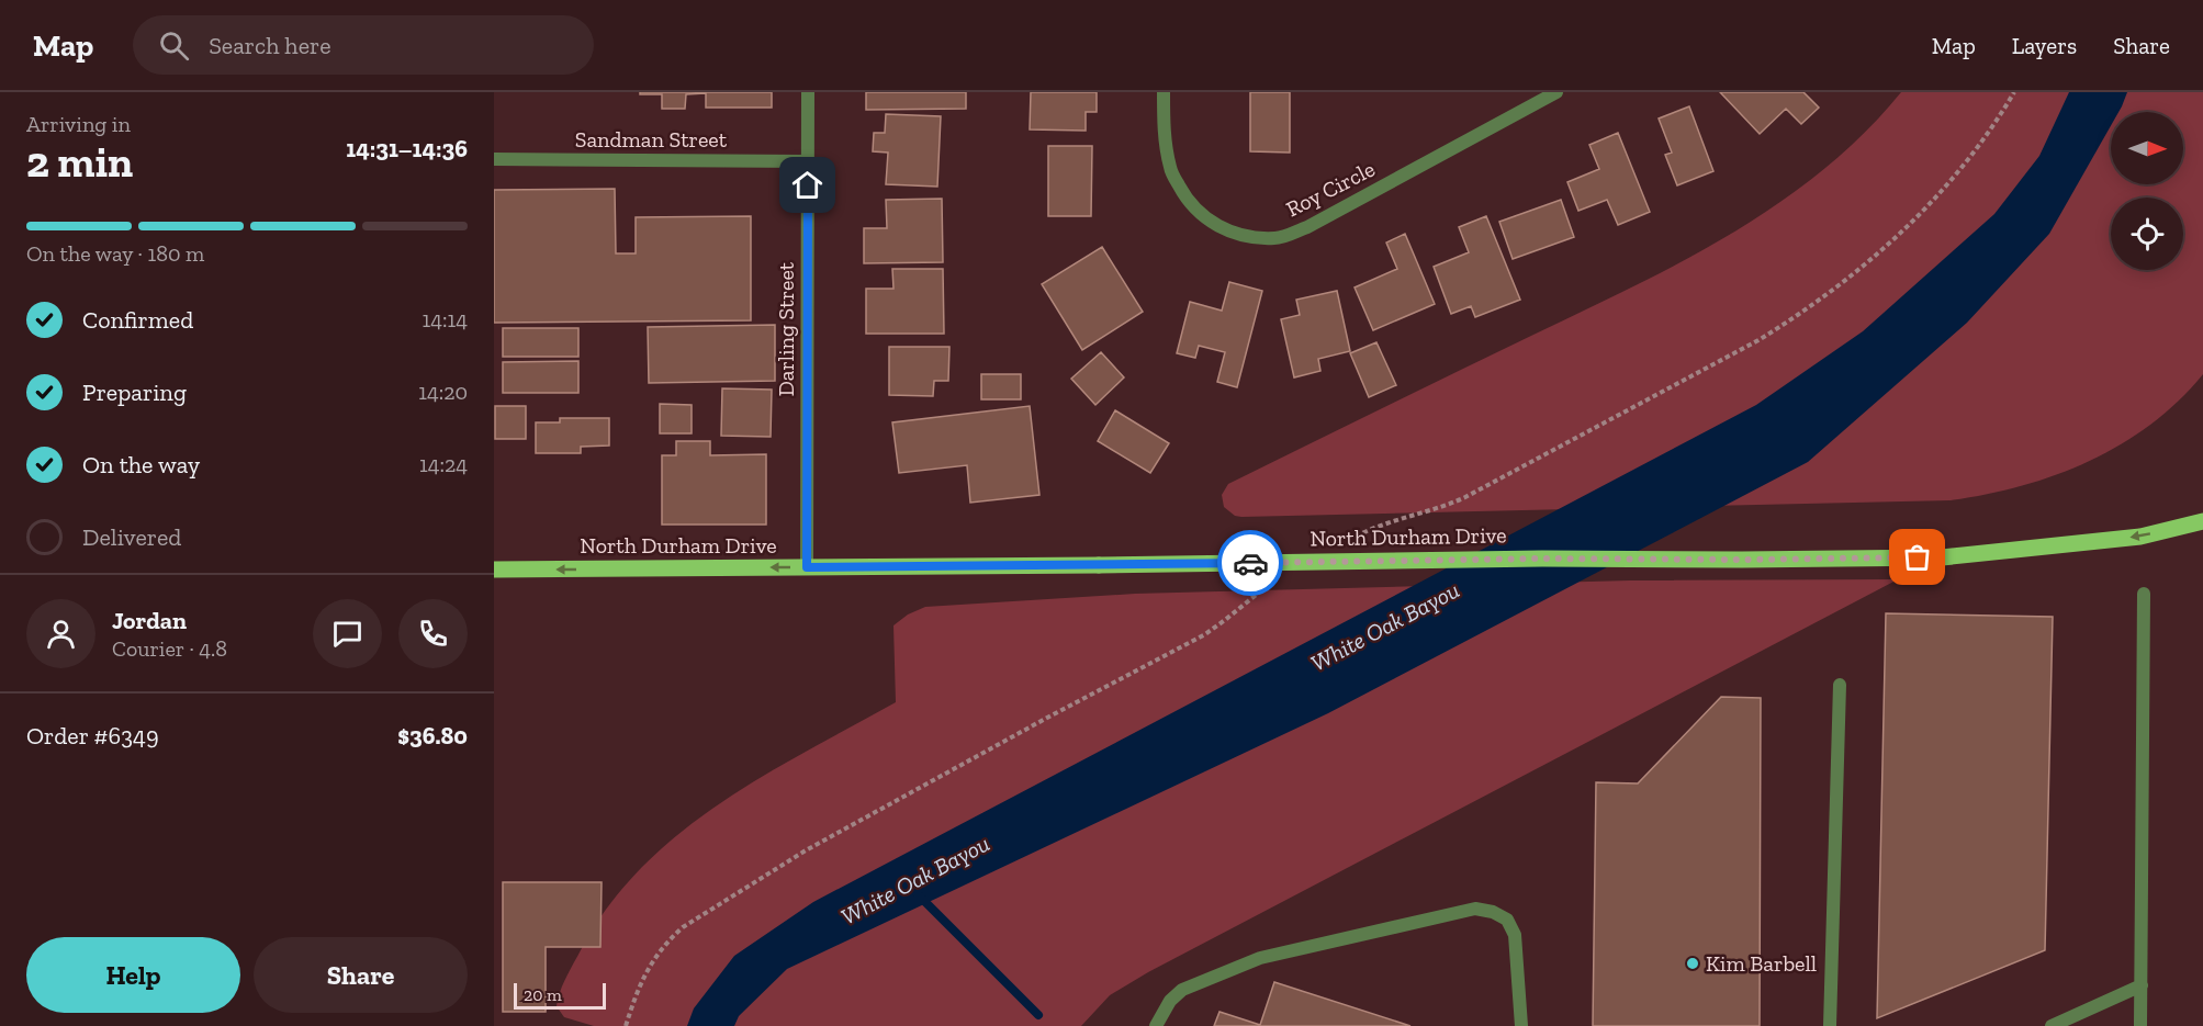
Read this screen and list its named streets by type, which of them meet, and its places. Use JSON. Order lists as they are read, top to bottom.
{
  "streets": {
    "main road": ["North Durham Drive"],
    "street": ["Sandman Street", "Roy Circle", "Darling Street"]
  },
  "crossings": [
    ["Sandman Street", "Darling Street"],
    ["Darling Street", "North Durham Drive"]
  ],
  "one_way": ["North Durham Drive"],
  "water": ["White Oak Bayou"],
  "places": ["Kim Barbell"],
  "scale_bar": "20 m",
  "north": "right",
  "page": {
    "header": "Map",
    "search": "Search here",
    "nav": ["Map", "Layers", "Share"],
    "heading": ["2 min", "Arriving in", "14:31–14:36"],
    "panel": [
      "Jordan",
      "Courier · 4.8",
      "Order #6349",
      "$36.80"
    ],
    "bar": "On the way · 180 m",
    "list": [
      ["Confirmed", "14:14"],
      ["Preparing", "14:20"],
      ["On the way", "14:24"],
      "Delivered"
    ],
    "buttons": ["Help", "Share"],
    "scale": "20 m"
  }
}
